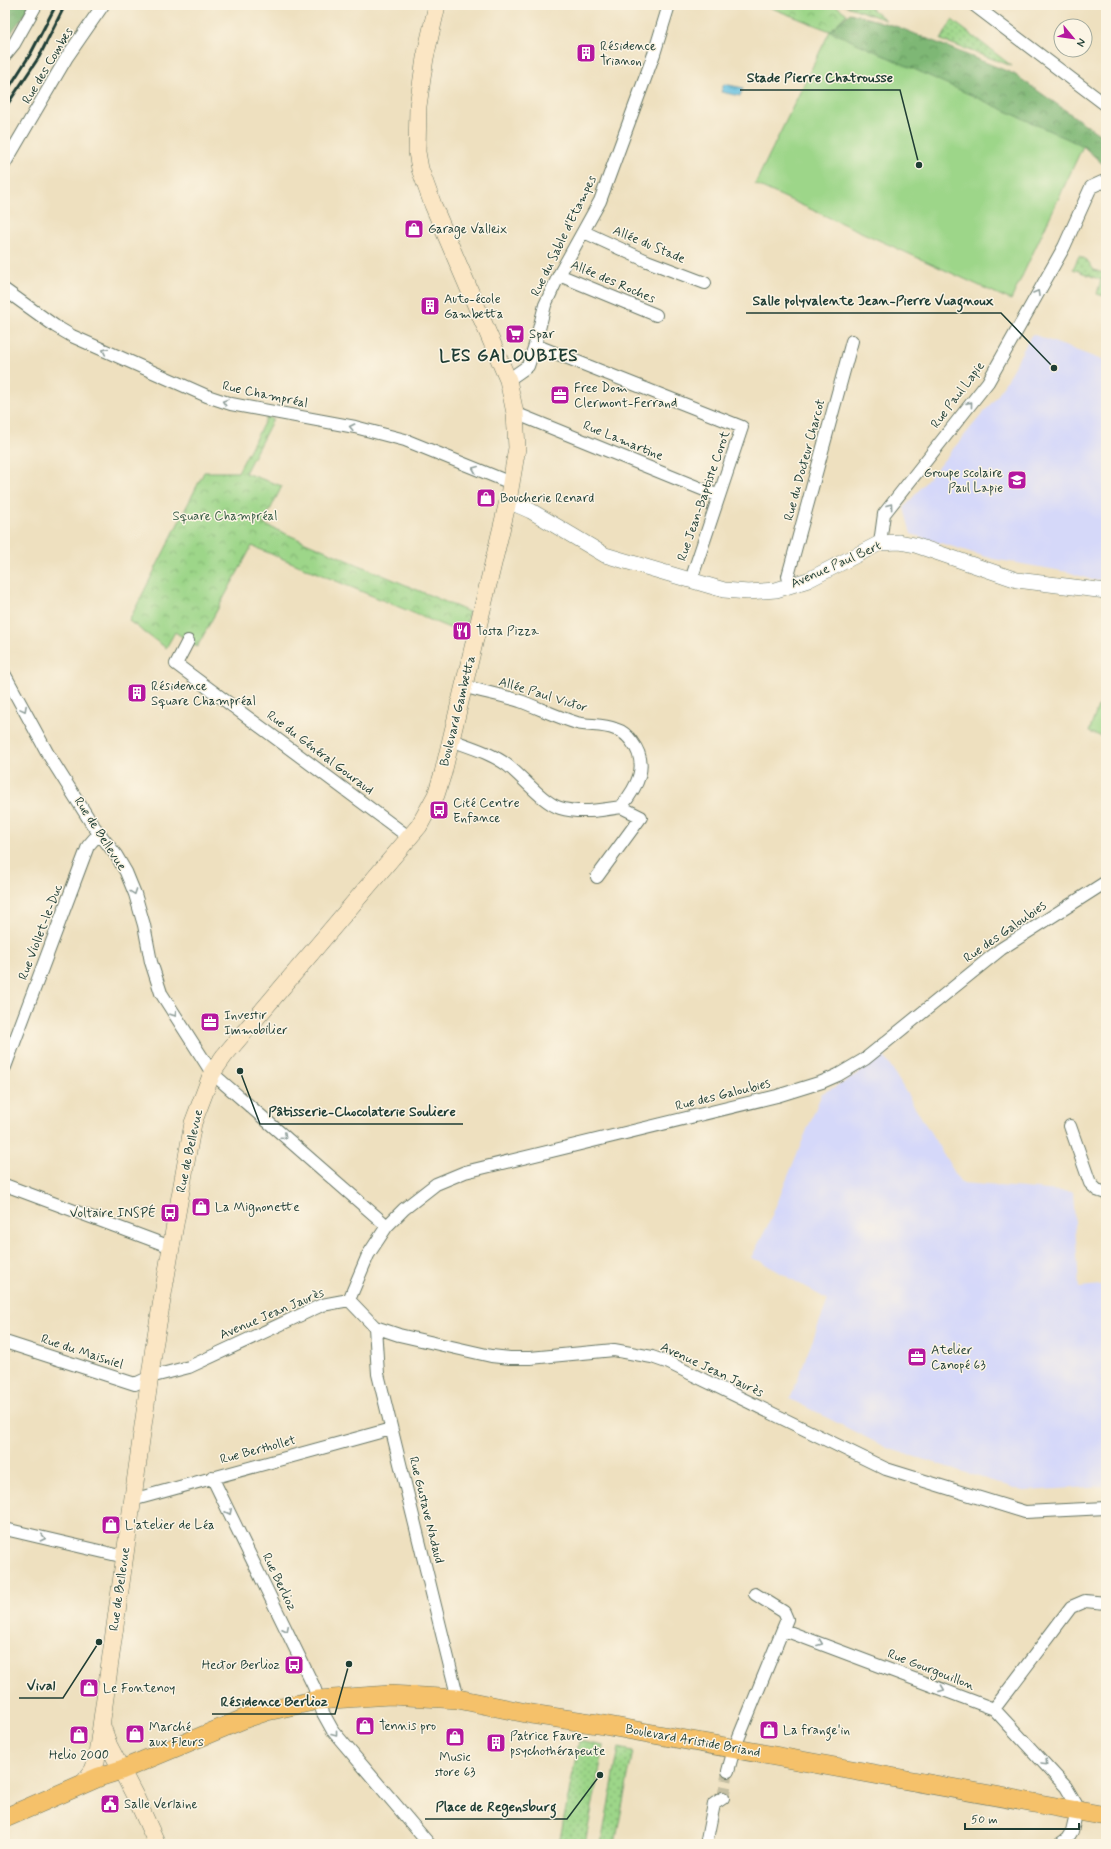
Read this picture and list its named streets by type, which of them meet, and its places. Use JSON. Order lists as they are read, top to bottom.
{
  "streets": {
    "main road": ["Boulevard Gambetta", "Rue de Bellevue", "Boulevard Aristide Briand"],
    "street": [
      "Rue des Combes",
      "Rue du Sable d'Etampes",
      "Allée du Stade",
      "Allée des Roches",
      "Rue Champréal",
      "Rue Paul Lapie",
      "Rue Lamartine",
      "Rue du Docteur Charcot",
      "Rue Jean-Baptiste Corot",
      "Avenue Paul Bert",
      "Allée Paul Victor",
      "Rue du Général Gouraud",
      "Rue Viollet-le-Duc",
      "Rue des Galoubies",
      "Avenue Jean Jaurès",
      "Rue du Maisniel",
      "Rue Berthollet",
      "Rue Gustave Nadaud",
      "Rue Berlioz",
      "Rue Gourgouillon"
    ]
  },
  "crossings": [
    ["Rue du Sable d'Etampes", "Allée du Stade"],
    ["Rue du Sable d'Etampes", "Allée des Roches"],
    ["Rue du Sable d'Etampes", "Rue Jean-Baptiste Corot"],
    ["Rue du Sable d'Etampes", "Boulevard Gambetta"],
    ["Rue Champréal", "Boulevard Gambetta"],
    ["Rue Paul Lapie", "Avenue Paul Bert"],
    ["Rue Lamartine", "Rue Jean-Baptiste Corot"],
    ["Rue Lamartine", "Boulevard Gambetta"],
    ["Rue du Docteur Charcot", "Avenue Paul Bert"],
    ["Rue Jean-Baptiste Corot", "Avenue Paul Bert"],
    ["Avenue Paul Bert", "Boulevard Gambetta"],
    ["Allée Paul Victor", "Boulevard Gambetta"],
    ["Boulevard Gambetta", "Rue du Général Gouraud"],
    ["Boulevard Gambetta", "Rue de Bellevue"],
    ["Rue de Bellevue", "Rue Viollet-le-Duc"],
    ["Rue de Bellevue", "Avenue Jean Jaurès"],
    ["Rue de Bellevue", "Rue du Maisniel"],
    ["Rue de Bellevue", "Rue Berthollet"],
    ["Rue de Bellevue", "Boulevard Aristide Briand"],
    ["Rue des Galoubies", "Avenue Jean Jaurès"],
    ["Avenue Jean Jaurès", "Rue du Maisniel"],
    ["Avenue Jean Jaurès", "Rue Gustave Nadaud"],
    ["Rue Berthollet", "Rue Gustave Nadaud"],
    ["Rue Berthollet", "Rue Berlioz"],
    ["Rue Gustave Nadaud", "Boulevard Aristide Briand"],
    ["Rue Berlioz", "Boulevard Aristide Briand"],
    ["Rue Gourgouillon", "Boulevard Aristide Briand"]
  ],
  "one_way": [
    "Rue Champréal",
    "Rue Paul Lapie",
    "Rue Berlioz",
    "Rue Gourgouillon"
  ],
  "districts": ["LES GALOUBIES"],
  "parks": ["Square Champréal"],
  "places": {
    "building": [
      "Résidence Trianon",
      "Auto-école Gambetta",
      "Résidence Square Champréal",
      "Patrice Faure- psychothérapeute"
    ],
    "other": [
      "Stade Pierre Chatrousse",
      "Salle polyvalente Jean-Pierre Vuagnoux",
      "Pâtisserie-Chocolaterie Souliere",
      "Vival",
      "Résidence Berlioz",
      "Place de Regensburg"
    ],
    "shop": [
      "Garage Valleix",
      "Boucherie Renard",
      "La Mignonette",
      "L'atelier de Léa",
      "Le Fontenoy",
      "Tennis pro",
      "La frange'in",
      "Marché aux Fleurs",
      "Helio 2000",
      "Music store 63"
    ],
    "supermarket": ["Spar"],
    "office": ["Free Dom Clermont-Ferrand", "Investir Immobilier", "Atelier Canopé 63"],
    "school or university": ["Groupe scolaire Paul Lapie"],
    "restaurant": ["Tosta Pizza"],
    "bus stop": ["Cité Centre Enfance", "Voltaire INSPÉ", "Hector Berlioz"],
    "public building": ["Salle Verlaine"]
  },
  "scale_bar": "50 m",
  "north": "bottom right"
}
